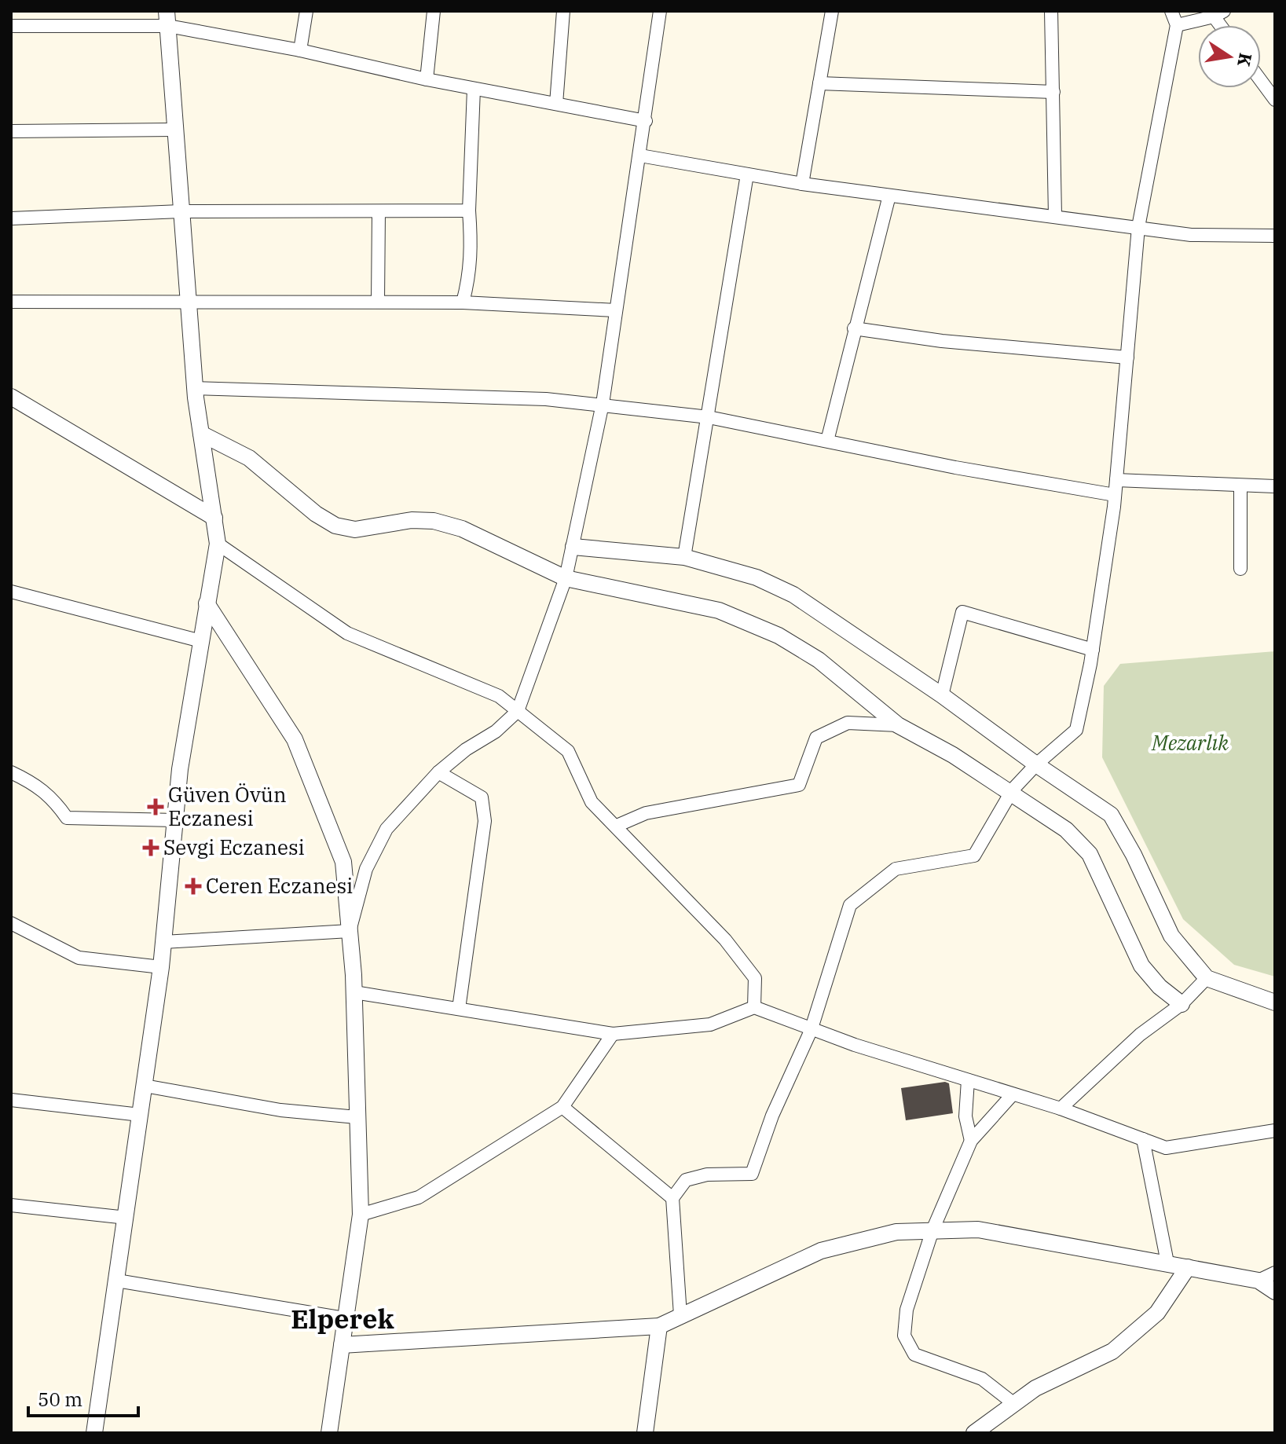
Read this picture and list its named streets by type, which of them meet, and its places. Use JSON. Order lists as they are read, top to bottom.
{
  "districts": ["Elperek"],
  "parks": ["Mezarlık"],
  "places": {
    "health": ["Güven Övün Eczanesi", "Sevgi Eczanesi", "Ceren Eczanesi"]
  },
  "scale_bar": "50 m",
  "north": "right"
}
